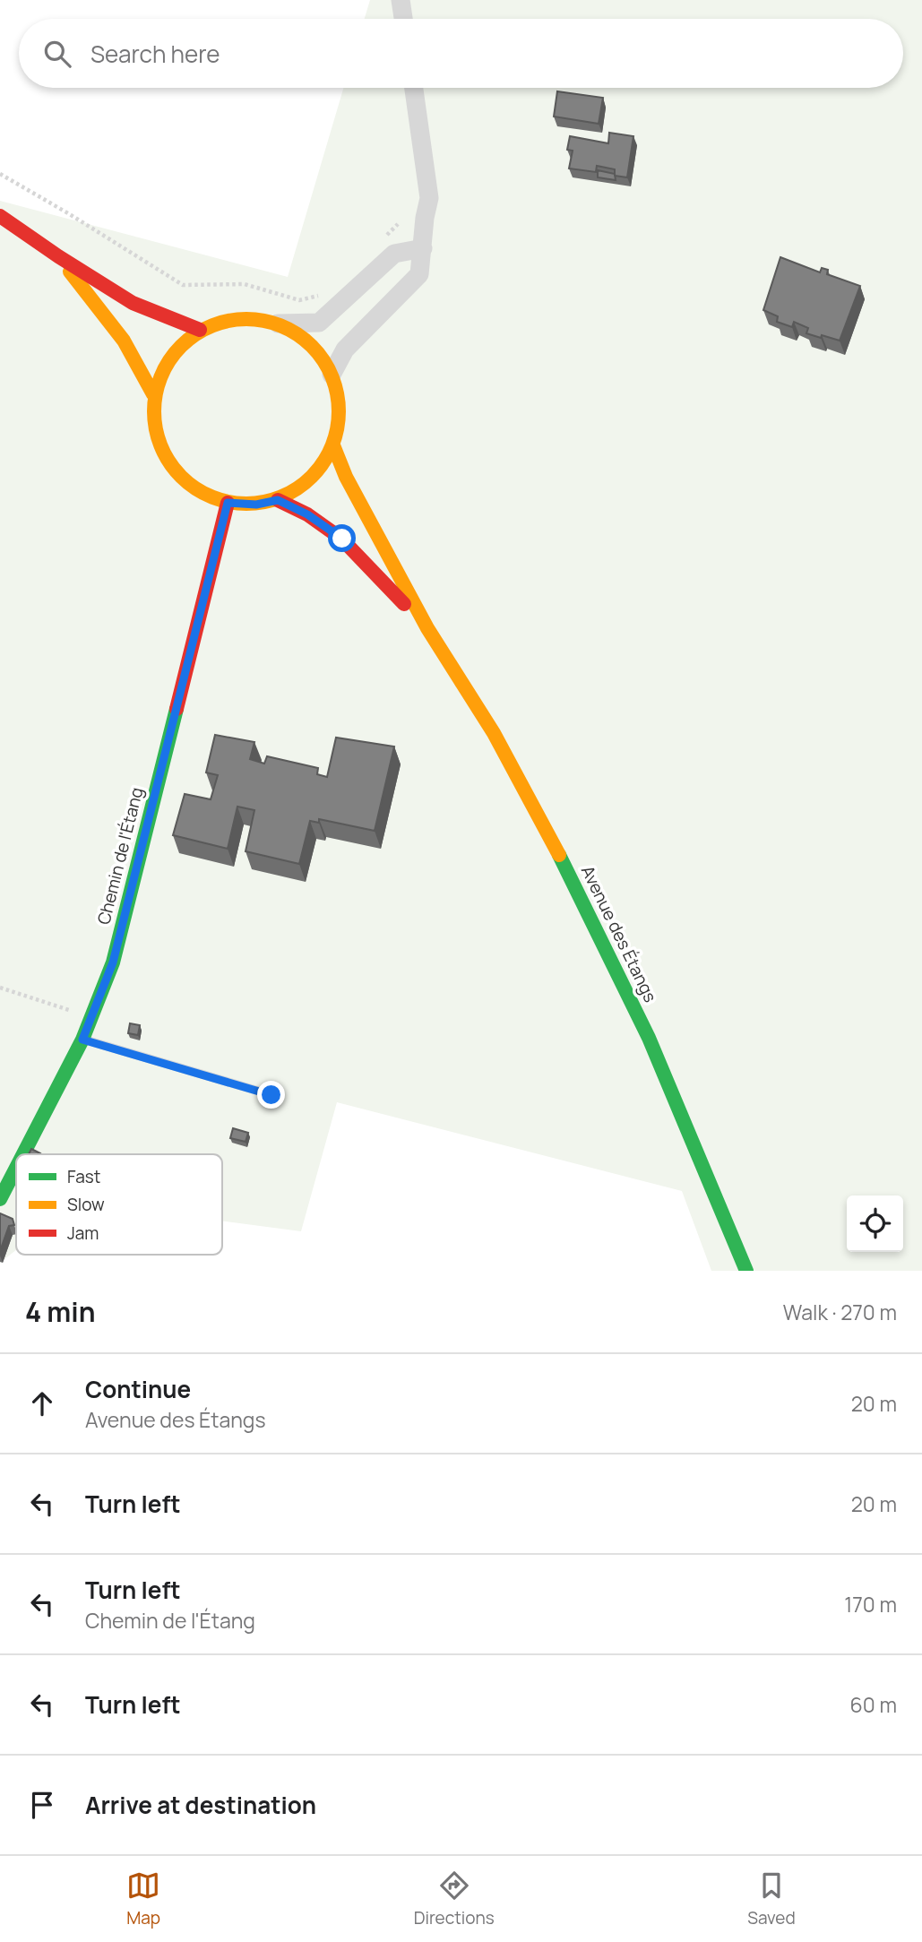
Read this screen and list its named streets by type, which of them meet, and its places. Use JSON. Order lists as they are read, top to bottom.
{
  "streets": {
    "street": ["Chemin de l'Étang", "Avenue des Étangs"]
  },
  "crossings": [
    ["Chemin de l'Étang", "Avenue des Étangs"]
  ],
  "legend": ["Fast", "Slow", "Jam"],
  "page": {
    "search": "Search here",
    "heading": ["4 min", "Walk · 270 m"],
    "list": [
      ["Continue", "Avenue des Étangs", "20 m"],
      ["Turn left", "20 m"],
      ["Turn left", "Chemin de l'Étang", "170 m"],
      ["Turn left", "60 m"],
      "Arrive at destination"
    ],
    "nav": ["Map", "Directions", "Saved"]
  }
}
